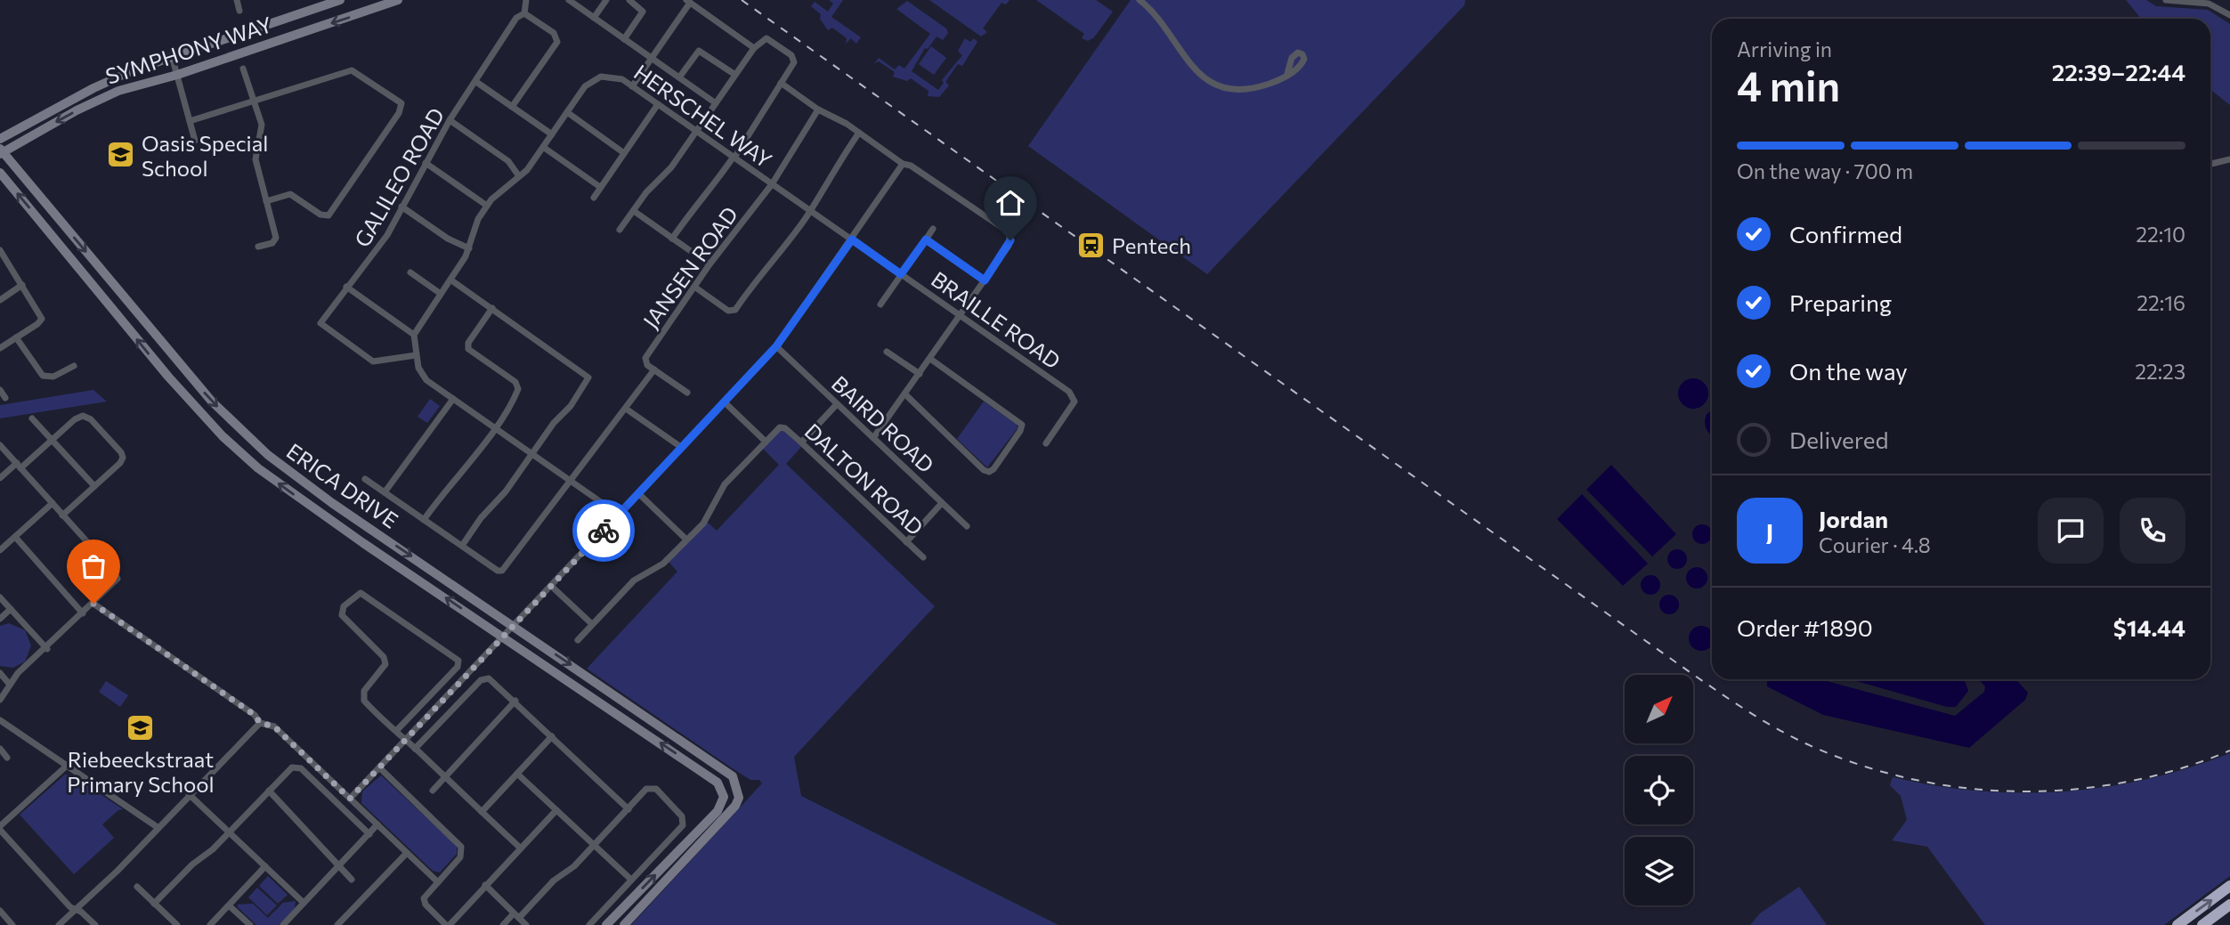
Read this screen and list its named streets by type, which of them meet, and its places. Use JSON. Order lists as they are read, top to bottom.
{
  "streets": {
    "main road": ["SYMPHONY WAY", "ERICA DRIVE"],
    "street": [
      "HERSCHEL WAY",
      "GALILEO ROAD",
      "JANSEN ROAD",
      "BRAILLE ROAD",
      "BAIRD ROAD",
      "DALTON ROAD"
    ]
  },
  "crossings": [
    ["SYMPHONY WAY", "ERICA DRIVE"],
    ["HERSCHEL WAY", "JANSEN ROAD"],
    ["HERSCHEL WAY", "BRAILLE ROAD"]
  ],
  "places": {
    "school or university": ["Oasis Special School", "Riebeeckstraat Primary School"],
    "station": ["Pentech"]
  },
  "north": "top right",
  "page": {
    "heading": ["4 min", "Arriving in", "22:39–22:44"],
    "panel": [
      "Jordan",
      "Courier · 4.8",
      "Order #1890",
      "$14.44"
    ],
    "bar": "On the way · 700 m",
    "list": [
      ["Confirmed", "22:10"],
      ["Preparing", "22:16"],
      ["On the way", "22:23"],
      "Delivered"
    ],
    "round": "J"
  }
}
